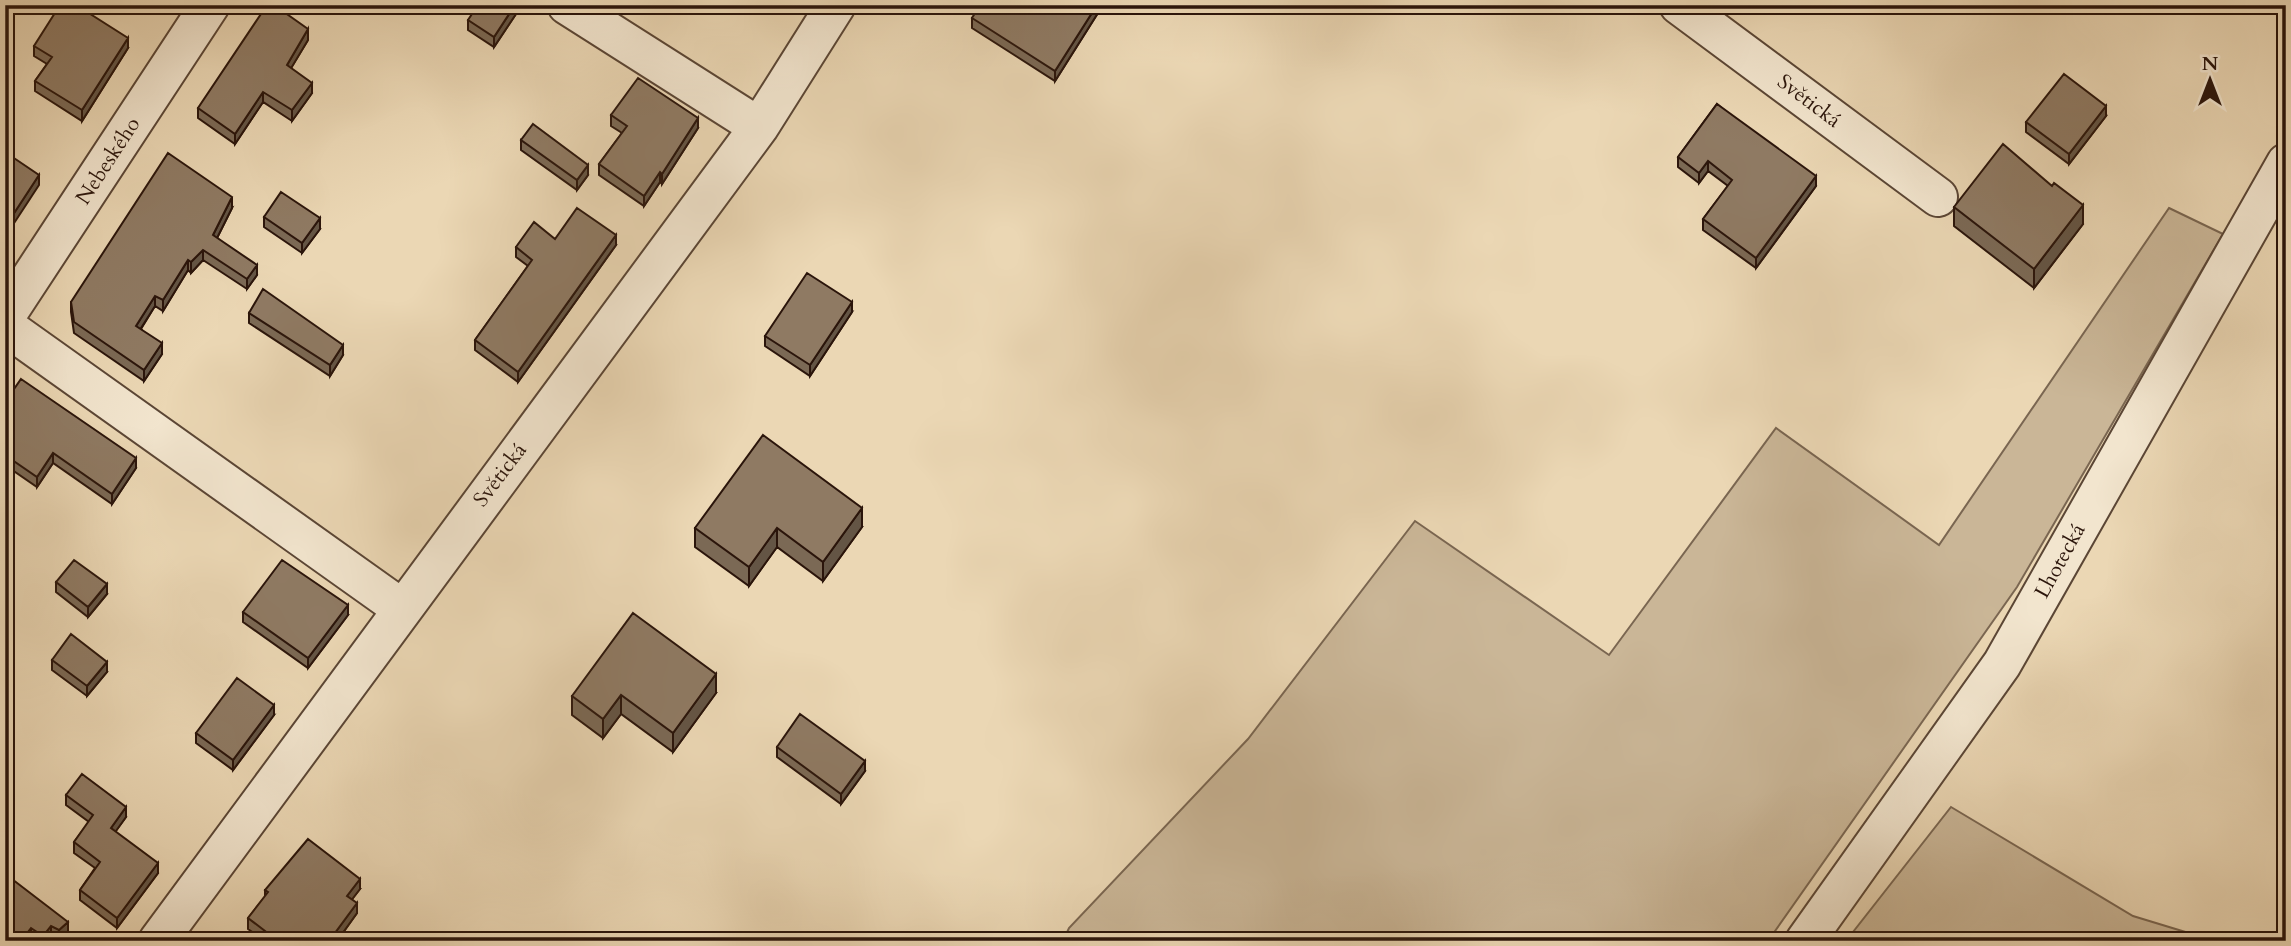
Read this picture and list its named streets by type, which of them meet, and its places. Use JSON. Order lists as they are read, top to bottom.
{
  "streets": {
    "street": ["Světická", "Nebeského", "Lhotecká"]
  },
  "north": "top"
}
